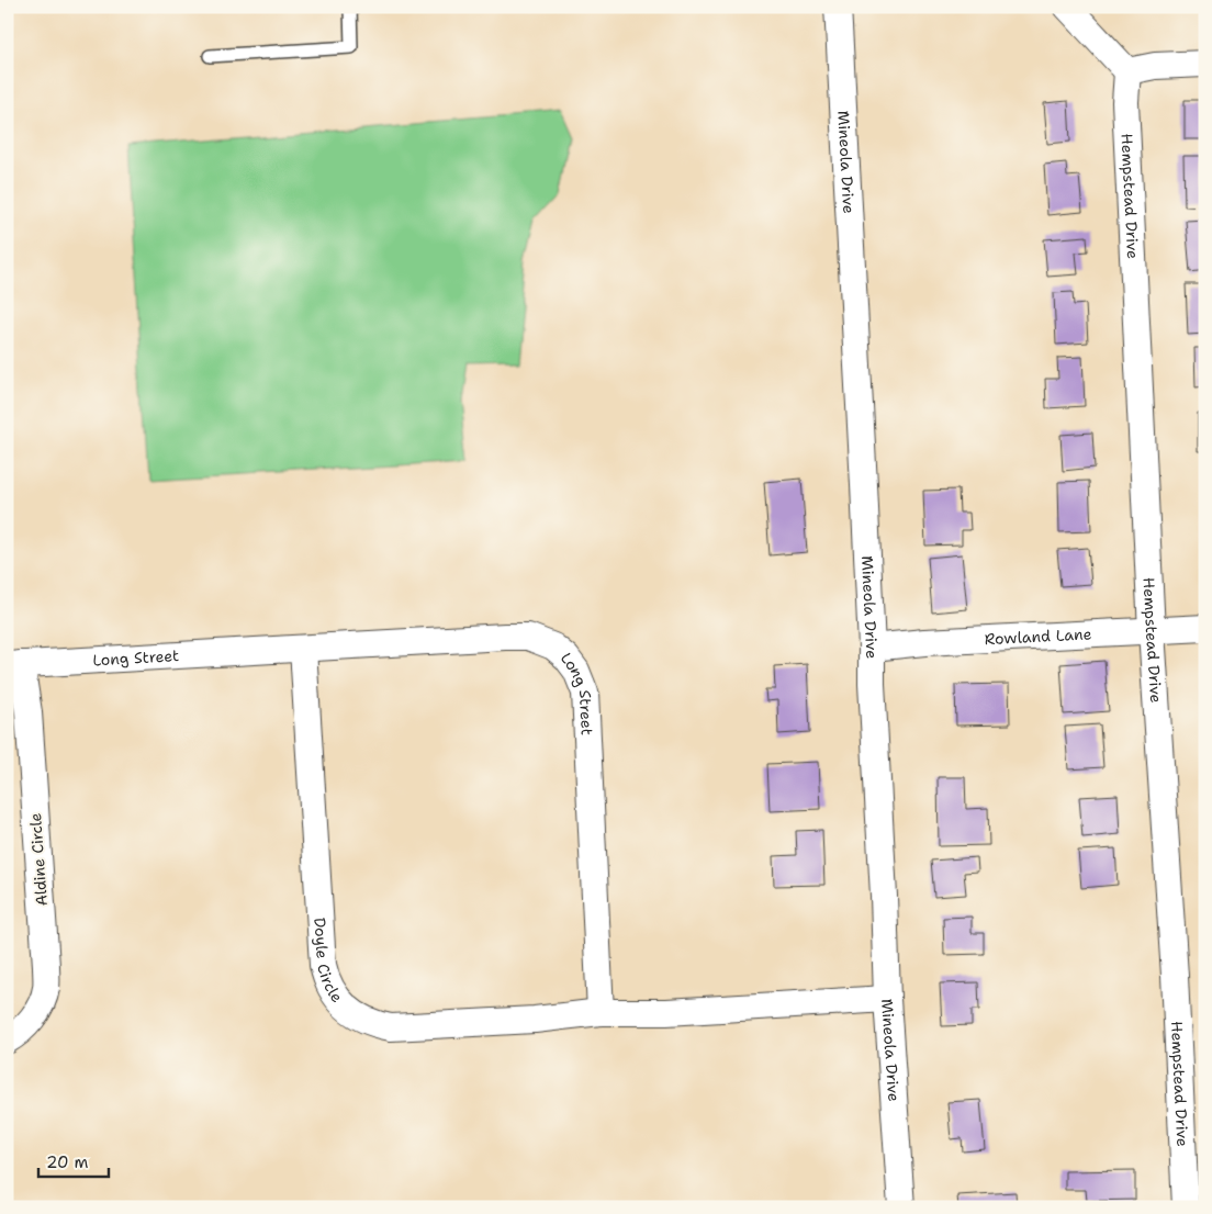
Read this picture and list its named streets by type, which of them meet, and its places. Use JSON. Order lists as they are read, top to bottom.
{
  "streets": {
    "street": [
      "Mineola Drive",
      "Hempstead Drive",
      "Rowland Lane",
      "Long Street",
      "Aldine Circle",
      "Doyle Circle"
    ]
  },
  "crossings": [
    ["Mineola Drive", "Rowland Lane"],
    ["Hempstead Drive", "Rowland Lane"],
    ["Long Street", "Aldine Circle"],
    ["Long Street", "Doyle Circle"]
  ],
  "scale_bar": "20 m"
}
